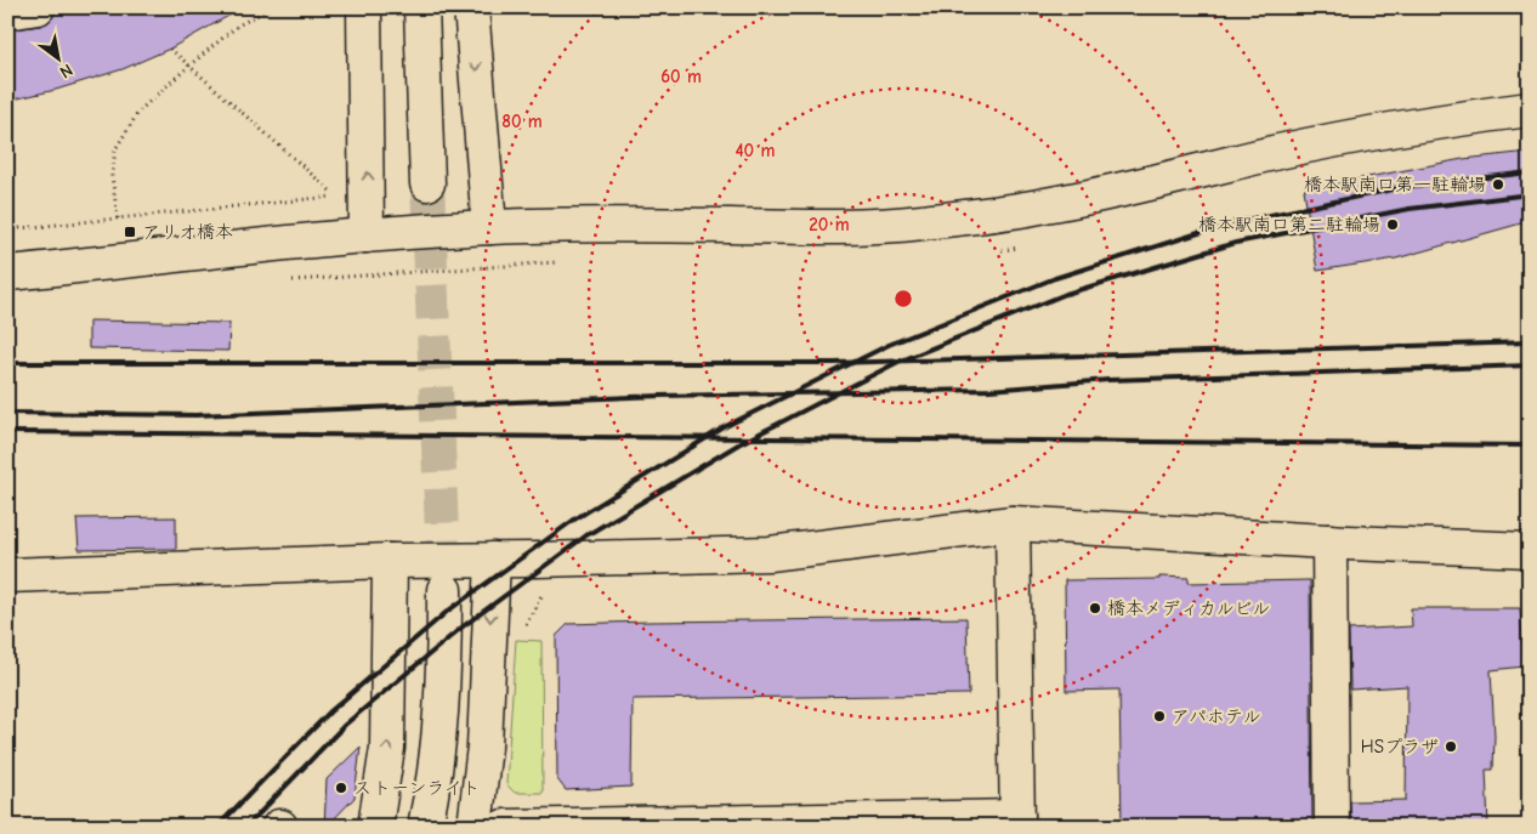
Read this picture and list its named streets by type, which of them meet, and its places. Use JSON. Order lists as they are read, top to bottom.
{
  "places": {
    "other": [
      "橋本駅南口第一駐輪場",
      "橋本駅南口第二駐輪場",
      "橋本メディカルビル",
      "アパホテル",
      "HSプラザ",
      "ストーンライト"
    ],
    "transit": ["アリオ橋本"]
  },
  "north": "bottom right",
  "rings": [
    "60 m",
    "80 m",
    "40 m",
    "20 m"
  ]
}
